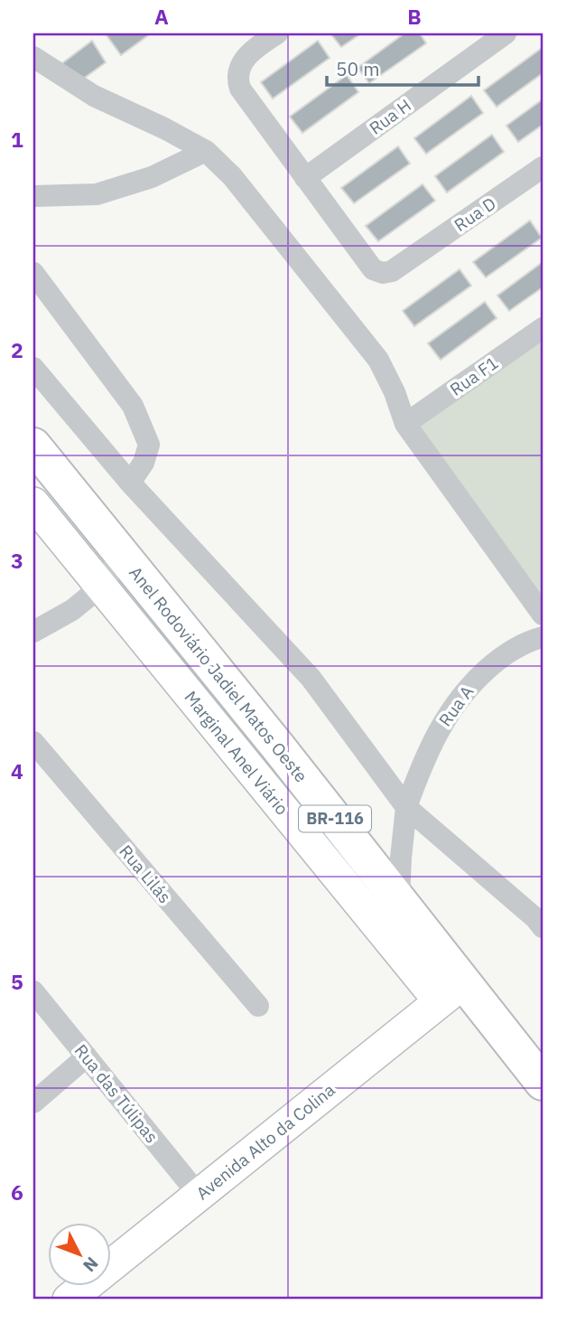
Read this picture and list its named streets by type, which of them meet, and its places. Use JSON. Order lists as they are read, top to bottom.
{
  "streets": {
    "highway": ["Anel Rodoviário Jadiel Matos Oeste", "BR-116"],
    "street": [
      "Rua H",
      "Rua D",
      "Rua F1",
      "Rua A",
      "Marginal Anel Viário",
      "Rua Lilás",
      "Rua das Túlipas",
      "Avenida Alto da Colina"
    ]
  },
  "crossings": [
    ["Rua H", "Rua D"],
    ["Anel Rodoviário Jadiel Matos Oeste", "Rua A"],
    ["Anel Rodoviário Jadiel Matos Oeste", "Marginal Anel Viário"],
    ["Anel Rodoviário Jadiel Matos Oeste", "Avenida Alto da Colina"],
    ["Marginal Anel Viário", "Avenida Alto da Colina"],
    ["Rua das Túlipas", "Avenida Alto da Colina"]
  ],
  "scale_bar": "50 m",
  "north": "bottom right",
  "grid": {
    "columns": ["A", "B"],
    "rows": [
      "1",
      "2",
      "3",
      "4",
      "5",
      "6"
    ]
  }
}
